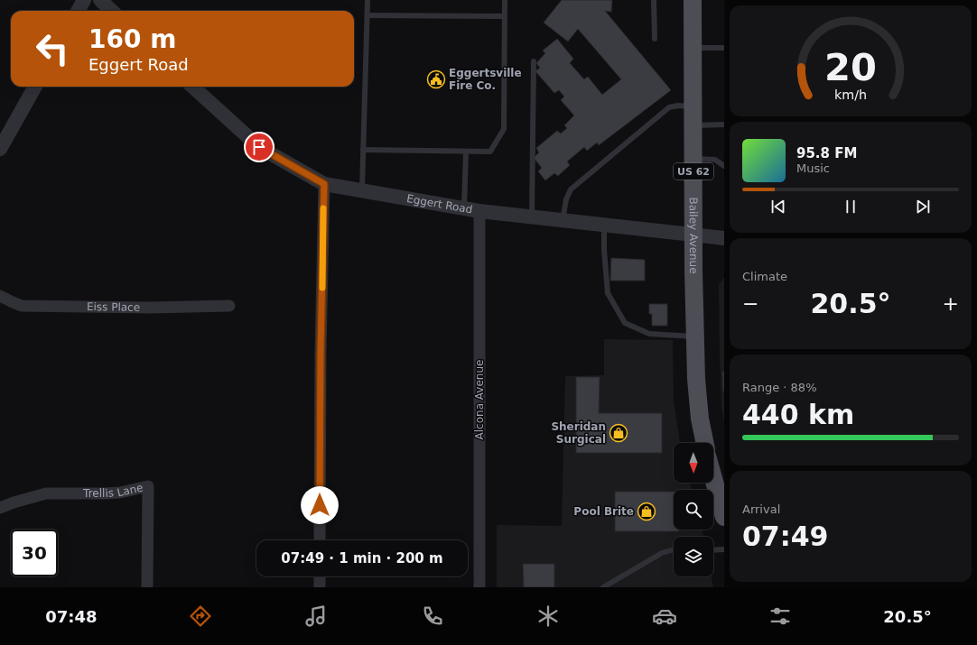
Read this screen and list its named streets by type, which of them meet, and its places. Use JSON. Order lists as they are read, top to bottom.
{
  "streets": {
    "main road": ["US 62", "Bailey Avenue"],
    "street": [
      "Eggert Road",
      "Eiss Place",
      "Alcona Avenue",
      "Trellis Lane"
    ]
  },
  "crossings": [
    ["Eggert Road", "Bailey Avenue"],
    ["Eggert Road", "Alcona Avenue"]
  ],
  "places": {
    "public building": ["Eggertsville Fire Co."],
    "shop": ["Sheridan Surgical", "Pool Brite"]
  },
  "north": "bottom",
  "page": {
    "turn": ["160 m", "Eggert Road"],
    "song": ["95.8 FM", "Music"],
    "tile": [
      "Climate",
      ["Range · 88%", "440 km"],
      ["Arrival", "07:49"]
    ],
    "heat": ["−", "20.5°", "+"],
    "limit": "30",
    "trip": "07:49 · 1 min · 200 m",
    "tabs": ["07:48", "20.5°"],
    "gauge": ["20", "km/h"]
  }
}
